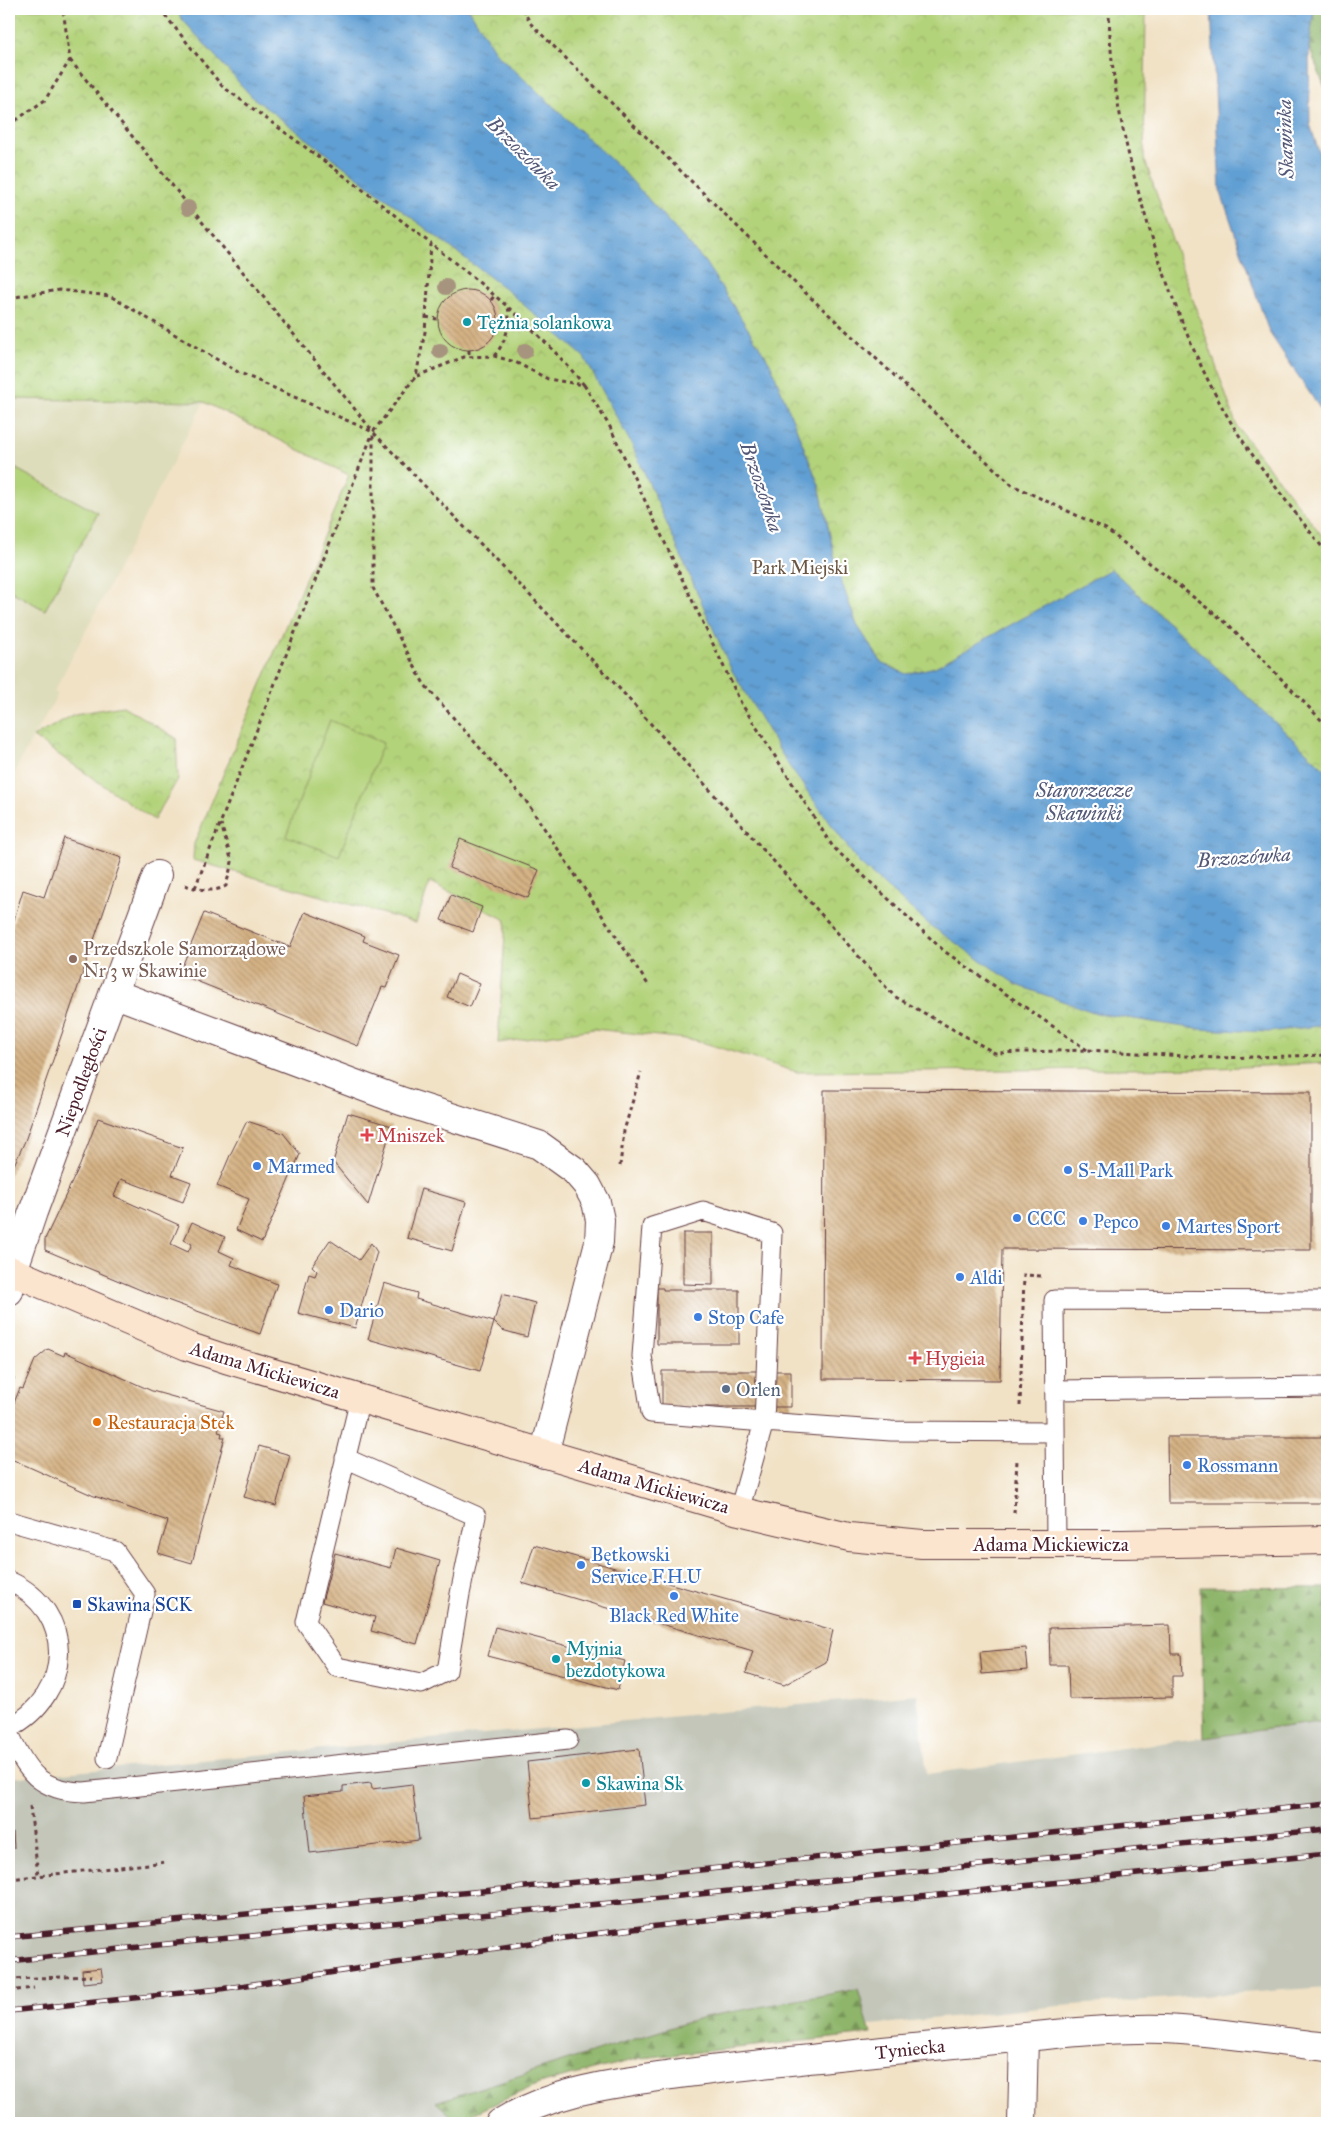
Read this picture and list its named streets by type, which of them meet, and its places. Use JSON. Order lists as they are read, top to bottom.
{
  "streets": {
    "main road": ["Adama Mickiewicza"],
    "street": ["Niepodległości", "Tyniecka"]
  },
  "crossings": [
    ["Niepodległości", "Adama Mickiewicza"]
  ],
  "water": ["Skawinka", "Brzozówka", "Starorzecze Skawinki"],
  "parks": ["Park Miejski"],
  "places": {
    "other": [
      "Tężnia solankowa",
      "Przedszkole Samorządowe Nr 3 w Skawinie",
      "Marmed",
      "S-Mall Park",
      "CCC",
      "Pepco",
      "Martes Sport",
      "Aldi",
      "Dario",
      "Stop Cafe",
      "Orlen",
      "Restauracja Stek",
      "Rossmann",
      "Bętkowski Service F.H.U",
      "Black Red White",
      "Myjnia bezdotykowa",
      "Skawina Sk"
    ],
    "health": ["Mniszek", "Hygieia"],
    "transit": ["Skawina SCK"]
  }
}
